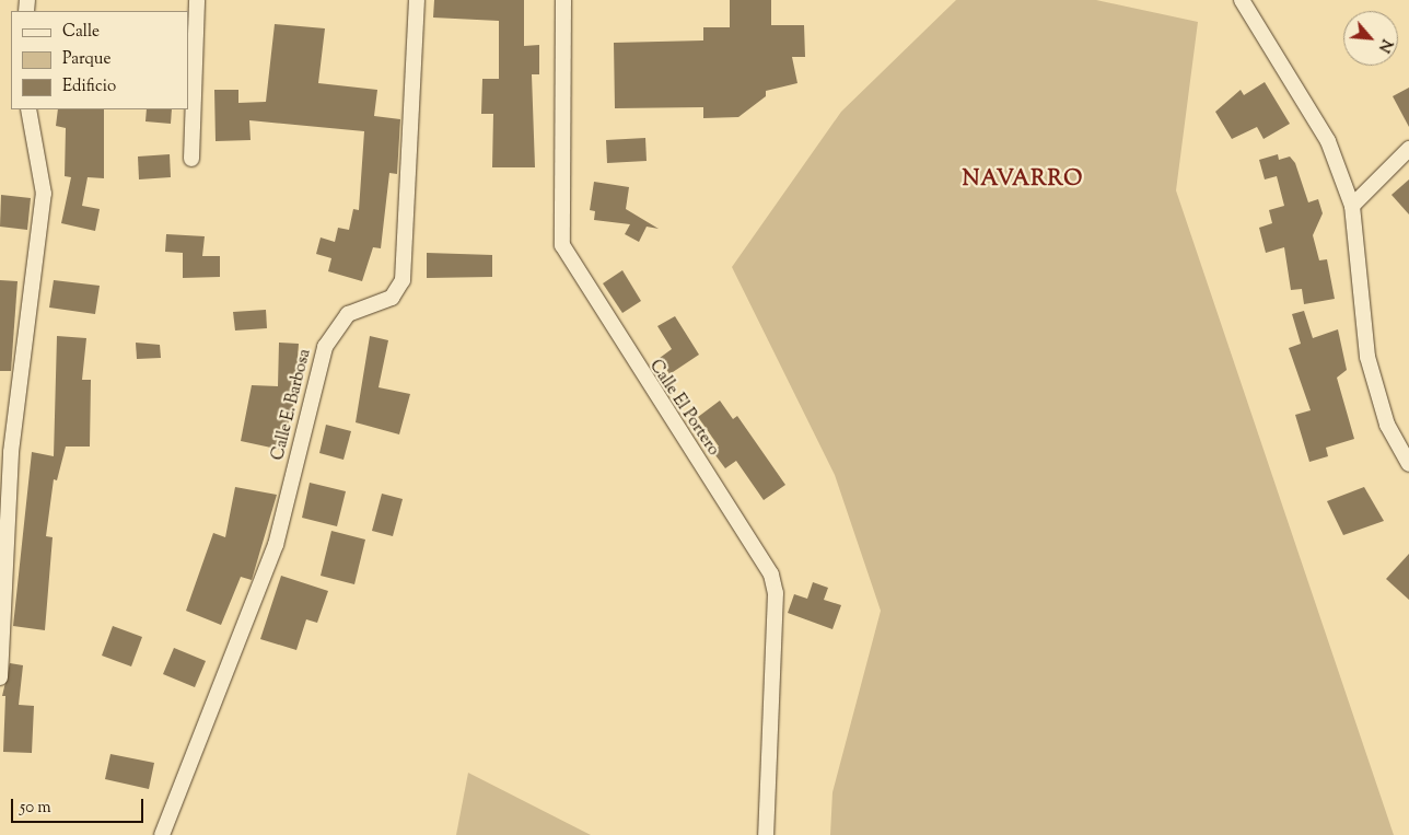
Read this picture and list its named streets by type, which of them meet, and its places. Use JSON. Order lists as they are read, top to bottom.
{
  "streets": {
    "street": ["Calle E. Barbosa", "Calle El Portero"]
  },
  "districts": ["NAVARRO"],
  "legend": ["Calle", "Parque", "Edificio"],
  "scale_bar": "50 m",
  "north": "bottom right"
}
